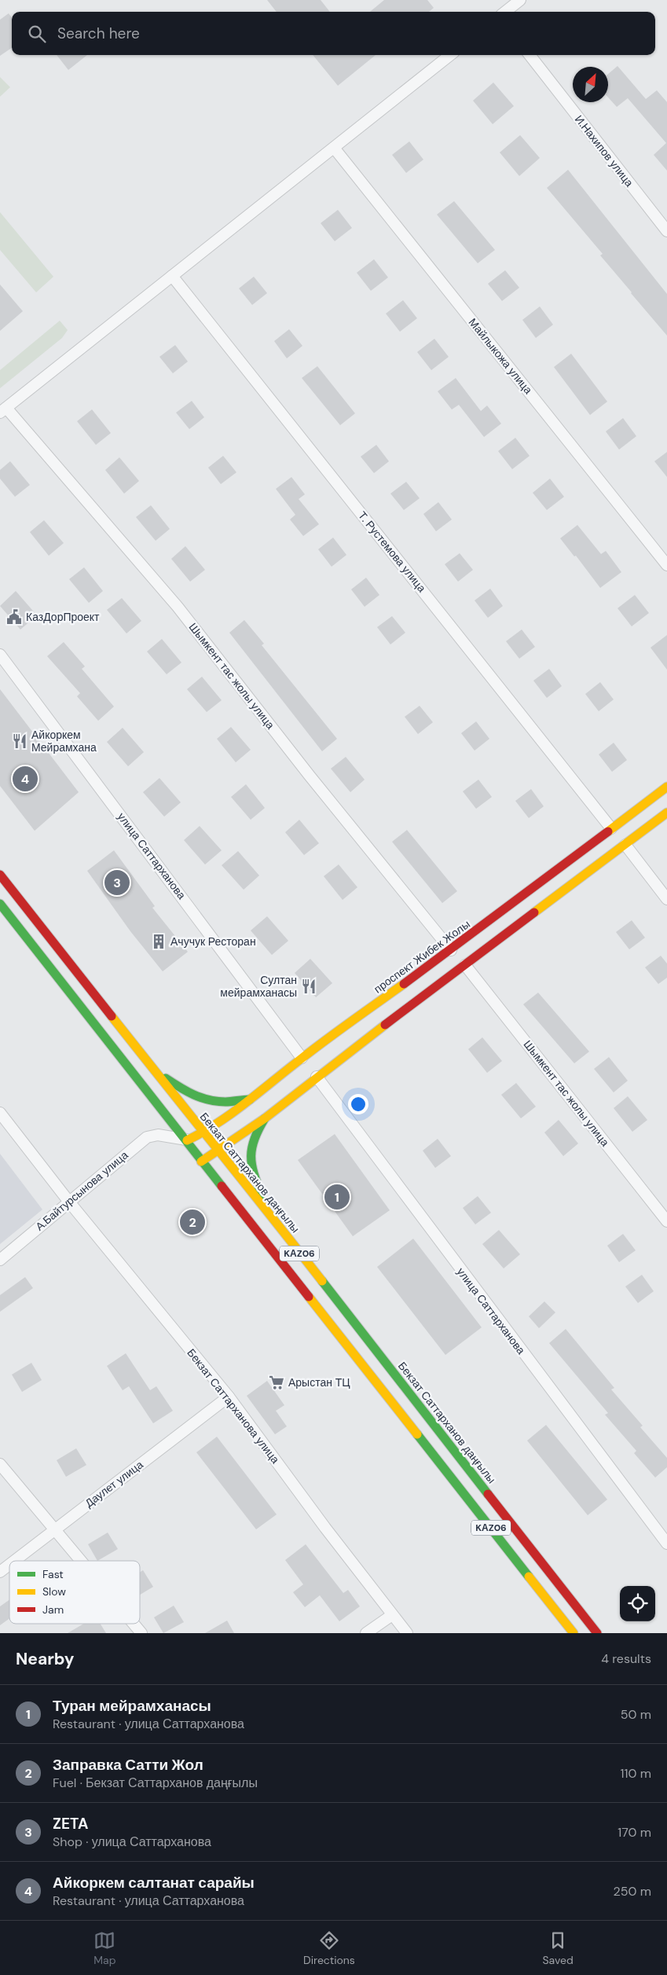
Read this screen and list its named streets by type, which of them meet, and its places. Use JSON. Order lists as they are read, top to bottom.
{
  "streets": {
    "main road": ["проспект Жибек Жолы", "Бекзат Саттарханов даңғылы", "KАZ06"],
    "street": [
      "И.Нахипов улица",
      "Майлыкожа улица",
      "Т. Рустемова улица",
      "Шымкент тас жолы улица",
      "улица Саттарханова",
      "А.Байтурсынова улица",
      "Бекзат Саттарханова улица",
      "Даулет улица"
    ]
  },
  "crossings": [
    ["Т. Рустемова улица", "проспект Жибек Жолы"],
    ["Шымкент тас жолы улица", "проспект Жибек Жолы"],
    ["улица Саттарханова", "проспект Жибек Жолы"],
    ["проспект Жибек Жолы", "Бекзат Саттарханов даңғылы"],
    ["проспект Жибек Жолы", "А.Байтурсынова улица"],
    ["Бекзат Саттарханов даңғылы", "А.Байтурсынова улица"],
    ["А.Байтурсынова улица", "Бекзат Саттарханова улица"],
    ["Бекзат Саттарханова улица", "Даулет улица"]
  ],
  "places": {
    "public building": ["КазДорПроект"],
    "restaurant": ["Айкоркем Мейрамхана", "Султан мейрамханасы"],
    "building": ["Ачучук Ресторан"],
    "supermarket": ["Арыстан ТЦ"]
  },
  "legend": ["Fast", "Slow", "Jam"],
  "north": "top right",
  "page": {
    "search": "Search here",
    "pins": [
      "4",
      "3",
      "1",
      "2"
    ],
    "heading": ["Nearby", "4 results"],
    "list": [
      {
        "mark": "1",
        "name": "Туран мейрамханасы",
        "note": "Restaurant · улица Саттарханова",
        "value": "50 m"
      },
      {
        "mark": "2",
        "name": "Заправка Сатти Жол",
        "note": "Fuel · Бекзат Саттарханов даңғылы",
        "value": "110 m"
      },
      {
        "mark": "3",
        "name": "ZETA",
        "note": "Shop · улица Саттарханова",
        "value": "170 m"
      },
      {
        "mark": "4",
        "name": "Айкоркем салтанат сарайы",
        "note": "Restaurant · улица Саттарханова",
        "value": "250 m"
      }
    ],
    "nav": ["Map", "Directions", "Saved"]
  }
}
